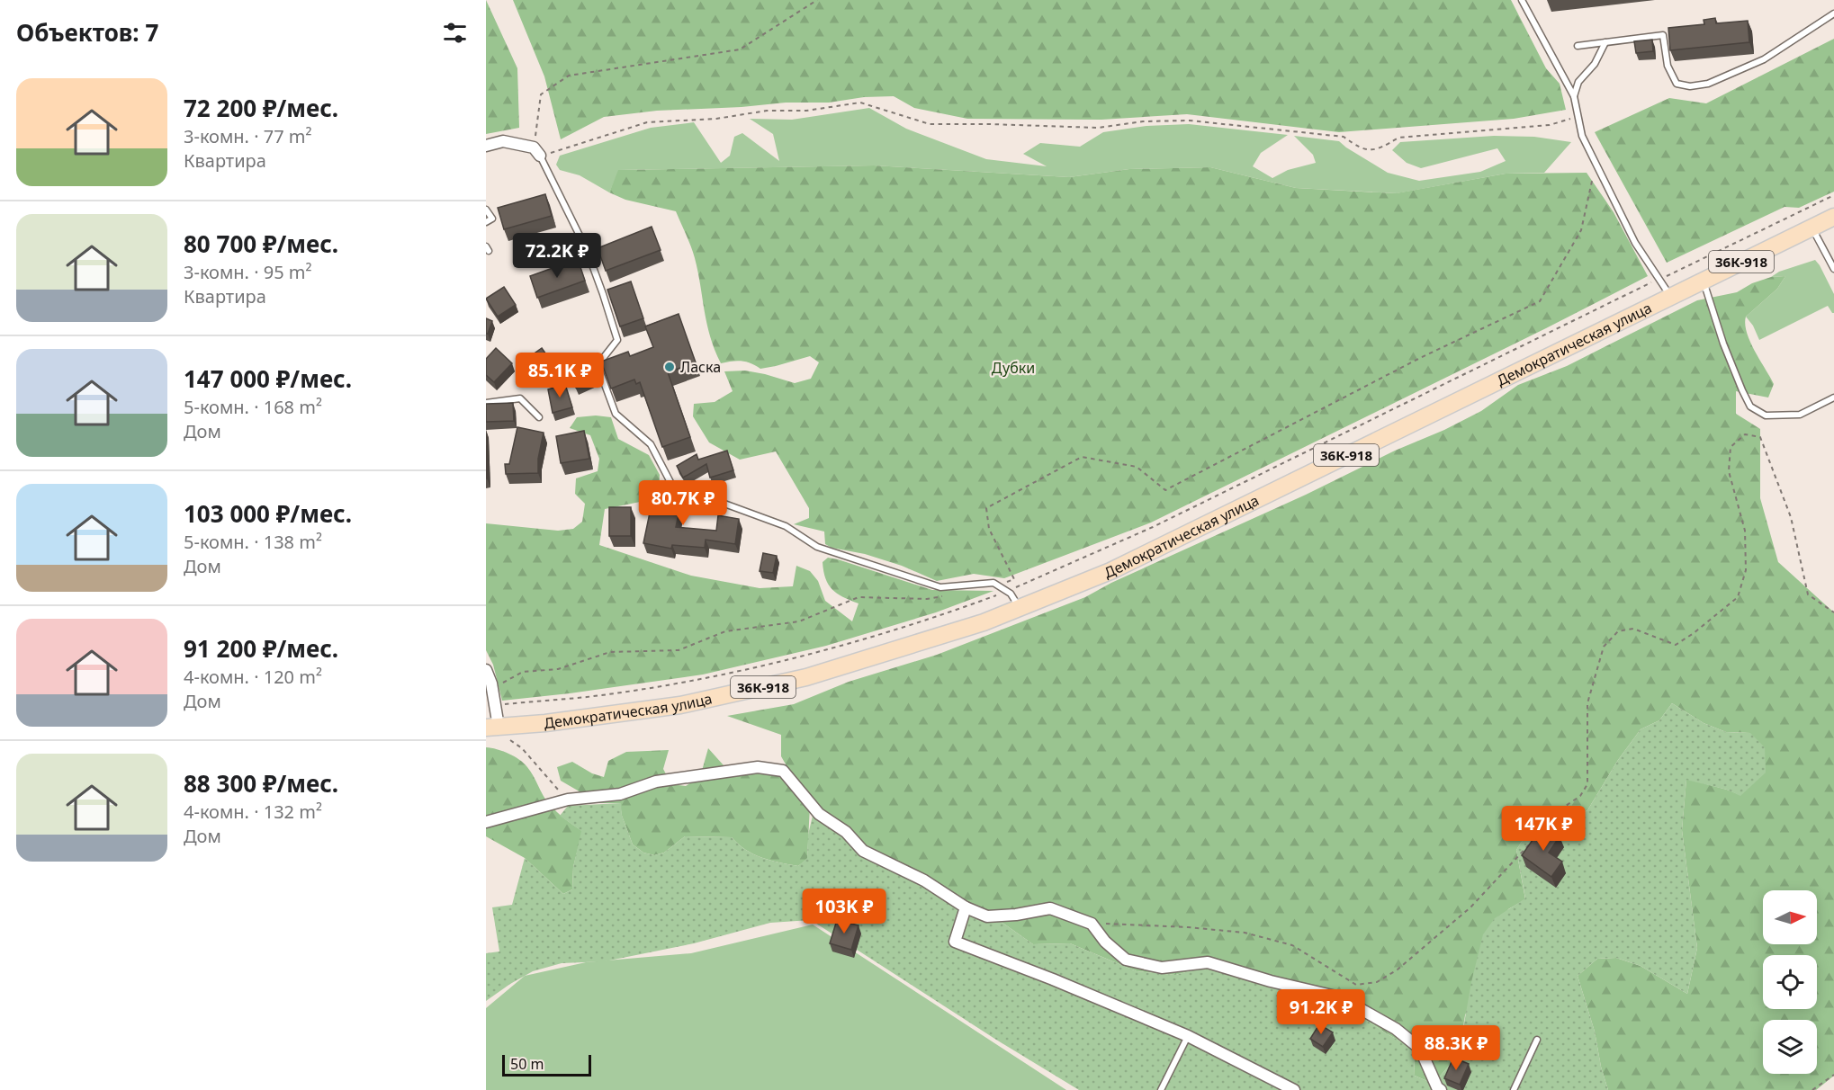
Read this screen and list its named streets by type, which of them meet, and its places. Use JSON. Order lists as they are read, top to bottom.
{
  "streets": {
    "main road": ["36К-918", "Демократическая улица"]
  },
  "parks": ["Дубки"],
  "places": ["Ласка"],
  "scale_bar": "50 m",
  "north": "right",
  "page": {
    "heading": "Объектов: 7",
    "list": [
      {
        "name": "72 200 ₽/мес.",
        "note": "3-комн. · 77 m² · Квартира"
      },
      {
        "name": "80 700 ₽/мес.",
        "note": "3-комн. · 95 m² · Квартира"
      },
      {
        "name": "147 000 ₽/мес.",
        "note": "5-комн. · 168 m² · Дом"
      },
      {
        "name": "103 000 ₽/мес.",
        "note": "5-комн. · 138 m² · Дом"
      },
      {
        "name": "91 200 ₽/мес.",
        "note": "4-комн. · 120 m² · Дом"
      },
      {
        "name": "88 300 ₽/мес.",
        "note": "4-комн. · 132 m² · Дом"
      }
    ],
    "price": [
      "72.2K ₽",
      "85.1K ₽",
      "80.7K ₽",
      "147K ₽",
      "103K ₽",
      "91.2K ₽",
      "88.3K ₽"
    ],
    "scale": "50 m"
  }
}
